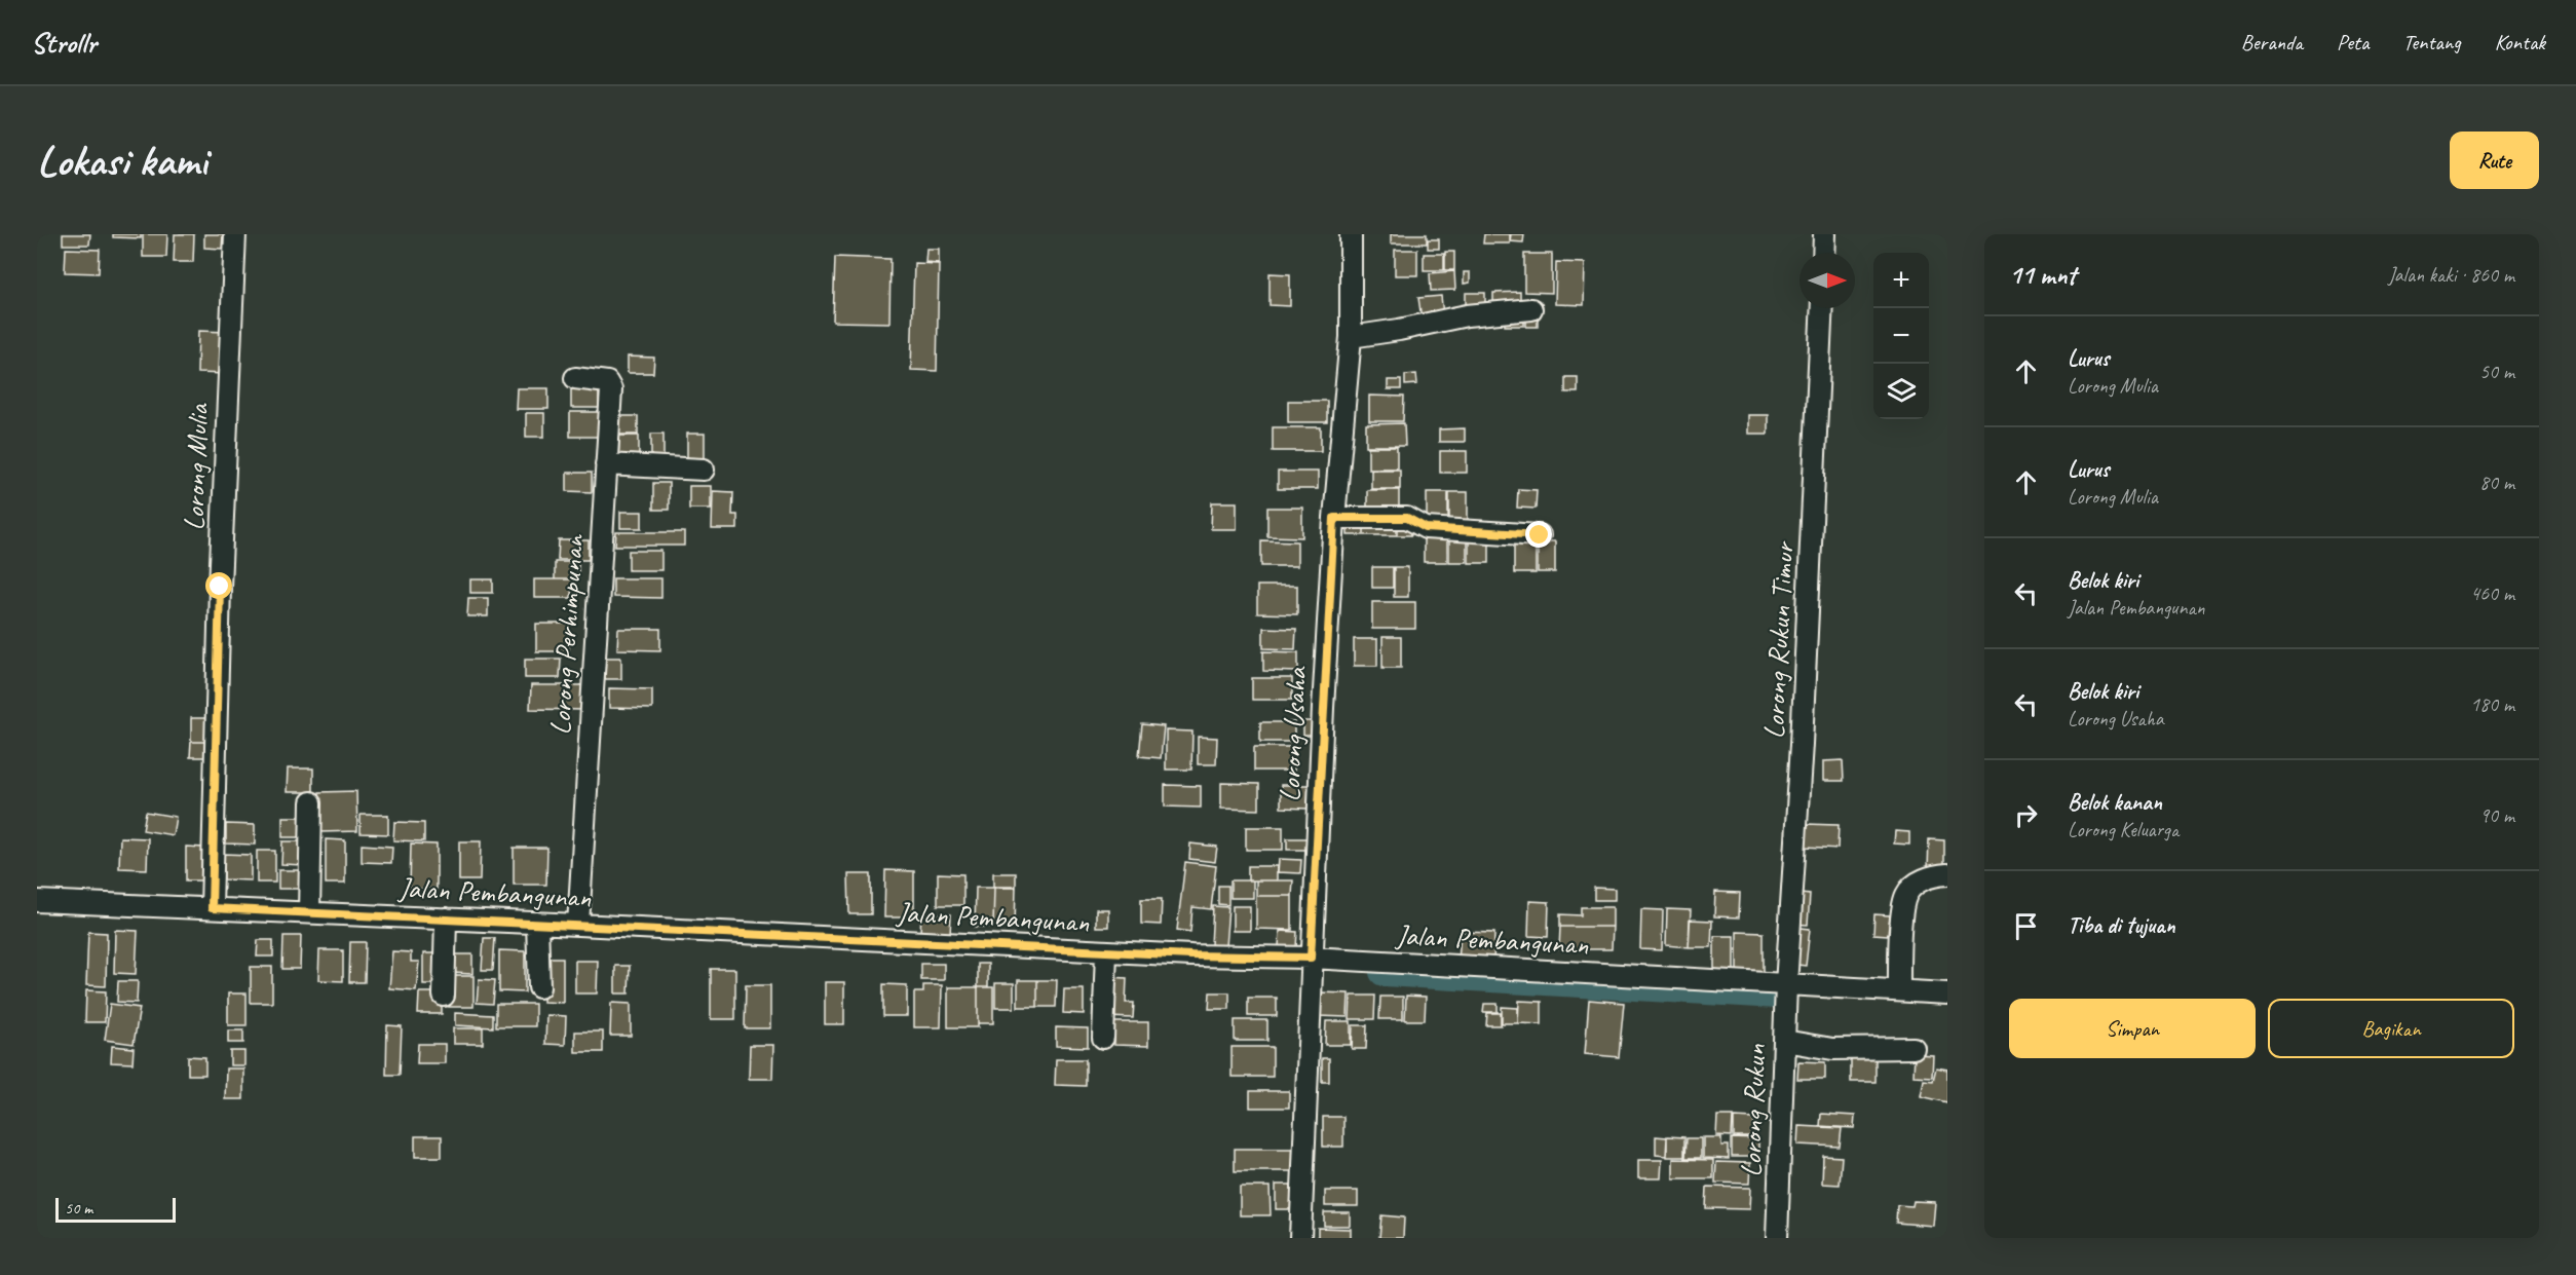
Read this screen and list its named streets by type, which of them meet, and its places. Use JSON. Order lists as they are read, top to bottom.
{
  "streets": {
    "street": [
      "Lorong Mulia",
      "Lorong Perhimpunan",
      "Lorong Rukun Timur",
      "Lorong Usaha",
      "Jalan Pembangunan",
      "Lorong Rukun"
    ]
  },
  "crossings": [
    ["Lorong Mulia", "Jalan Pembangunan"],
    ["Lorong Perhimpunan", "Jalan Pembangunan"],
    ["Lorong Rukun Timur", "Jalan Pembangunan"],
    ["Lorong Rukun Timur", "Lorong Rukun"],
    ["Lorong Usaha", "Jalan Pembangunan"],
    ["Jalan Pembangunan", "Lorong Rukun"]
  ],
  "scale_bar": "50 m",
  "north": "right",
  "page": {
    "header": "Strollr",
    "nav": [
      "Beranda",
      "Peta",
      "Tentang",
      "Kontak"
    ],
    "buttons": [
      "Rute",
      ["Simpan", "Bagikan"]
    ],
    "title": "Lokasi kami",
    "heading": ["11 mnt", "Jalan kaki · 860 m"],
    "map_buttons": ["+", "−"],
    "list": [
      ["Lurus", "Lorong Mulia", "50 m"],
      ["Lurus", "Lorong Mulia", "80 m"],
      ["Belok kiri", "Jalan Pembangunan", "460 m"],
      ["Belok kiri", "Lorong Usaha", "180 m"],
      ["Belok kanan", "Lorong Keluarga", "90 m"],
      "Tiba di tujuan"
    ],
    "scale": "50 m"
  }
}
